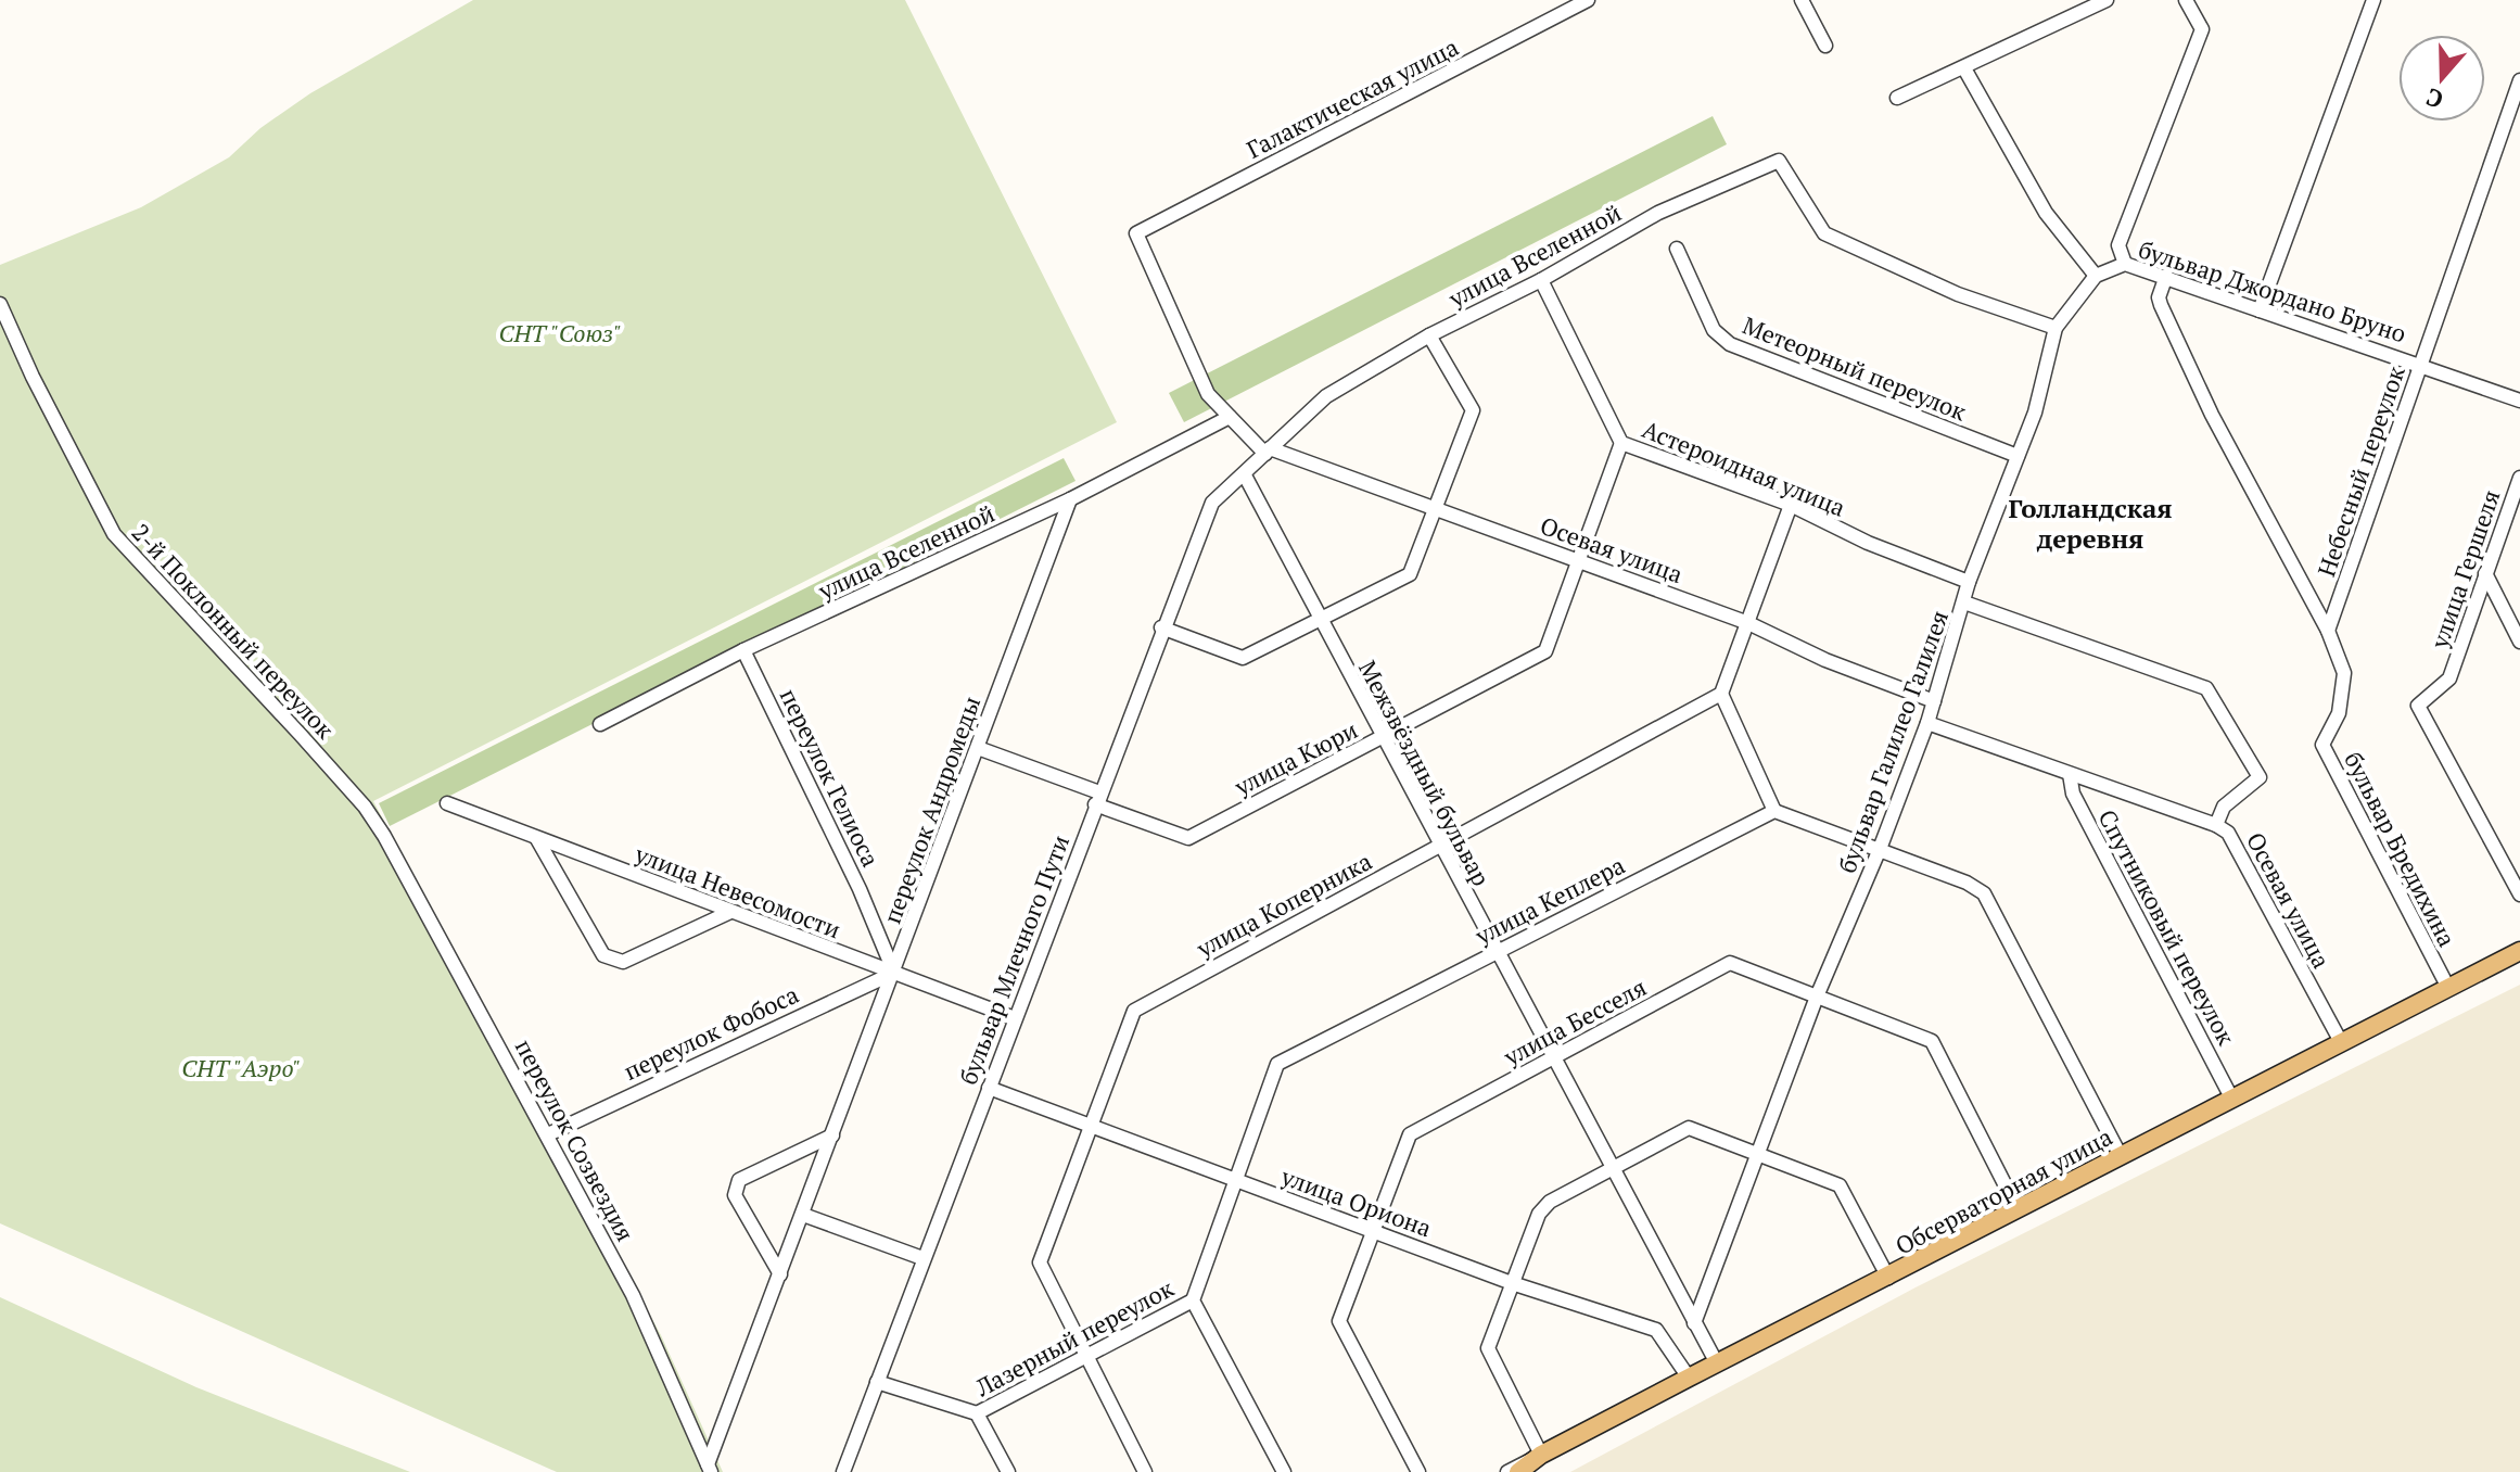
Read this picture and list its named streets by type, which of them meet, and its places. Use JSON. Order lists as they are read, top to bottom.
{
  "streets": {
    "main road": ["Обсерваторная улица"],
    "street": [
      "Галактическая улица",
      "улица Вселенной",
      "бульвар Джордано Бруно",
      "Метеорный переулок",
      "Астероидная улица",
      "Небесный переулок",
      "Осевая улица",
      "улица Гершеля",
      "2-й Поклонный переулок",
      "бульвар Галилео Галилея",
      "улица Кюри",
      "Межзвёздный бульвар",
      "переулок Гелиоса",
      "переулок Андромеды",
      "бульвар Бредихина",
      "улица Невесомости",
      "улица Кеплера",
      "улица Коперника",
      "Спутниковый переулок",
      "бульвар Млечного Пути",
      "улица Бесселя",
      "переулок Фобоса",
      "переулок Созвездия",
      "улица Ориона",
      "Лазерный переулок"
    ]
  },
  "crossings": [
    ["Галактическая улица", "улица Вселенной"],
    ["улица Вселенной", "Астероидная улица"],
    ["улица Вселенной", "Осевая улица"],
    ["улица Вселенной", "бульвар Галилео Галилея"],
    ["улица Вселенной", "Межзвёздный бульвар"],
    ["улица Вселенной", "переулок Гелиоса"],
    ["улица Вселенной", "переулок Андромеды"],
    ["улица Вселенной", "бульвар Млечного Пути"],
    ["бульвар Джордано Бруно", "Небесный переулок"],
    ["бульвар Джордано Бруно", "бульвар Галилео Галилея"],
    ["бульвар Джордано Бруно", "бульвар Бредихина"],
    ["Метеорный переулок", "бульвар Галилео Галилея"],
    ["Астероидная улица", "бульвар Галилео Галилея"],
    ["Астероидная улица", "улица Кюри"],
    ["Небесный переулок", "бульвар Бредихина"],
    ["Осевая улица", "бульвар Галилео Галилея"],
    ["Осевая улица", "улица Кюри"],
    ["Осевая улица", "Спутниковый переулок"],
    ["Осевая улица", "Обсерваторная улица"],
    ["2-й Поклонный переулок", "переулок Созвездия"],
    ["бульвар Галилео Галилея", "Межзвёздный бульвар"],
    ["бульвар Галилео Галилея", "улица Бесселя"],
    ["улица Кюри", "Межзвёздный бульвар"],
    ["улица Кюри", "переулок Андромеды"],
    ["улица Кюри", "бульвар Млечного Пути"],
    ["Межзвёздный бульвар", "улица Кеплера"],
    ["Межзвёздный бульвар", "улица Коперника"],
    ["Межзвёздный бульвар", "бульвар Млечного Пути"],
    ["Межзвёздный бульвар", "улица Бесселя"],
    ["Межзвёздный бульвар", "Обсерваторная улица"],
    ["переулок Гелиоса", "переулок Андромеды"],
    ["переулок Гелиоса", "улица Невесомости"],
    ["переулок Гелиоса", "переулок Фобоса"],
    ["переулок Андромеды", "улица Невесомости"],
    ["переулок Андромеды", "переулок Фобоса"],
    ["переулок Андромеды", "переулок Созвездия"],
    ["бульвар Бредихина", "Обсерваторная улица"],
    ["улица Невесомости", "бульвар Млечного Пути"],
    ["улица Невесомости", "переулок Фобоса"],
    ["улица Кеплера", "улица Ориона"],
    ["улица Кеплера", "Лазерный переулок"],
    ["улица Коперника", "улица Ориона"],
    ["улица Коперника", "Лазерный переулок"],
    ["Спутниковый переулок", "Обсерваторная улица"],
    ["бульвар Млечного Пути", "улица Ориона"],
    ["улица Бесселя", "Обсерваторная улица"],
    ["улица Бесселя", "улица Ориона"],
    ["переулок Фобоса", "переулок Созвездия"],
    ["Обсерваторная улица", "улица Ориона"]
  ],
  "districts": ["Голландская деревня"],
  "parks": ["СНТ \"Союз\"", "СНТ \"Аэро\""],
  "north": "bottom"
}
